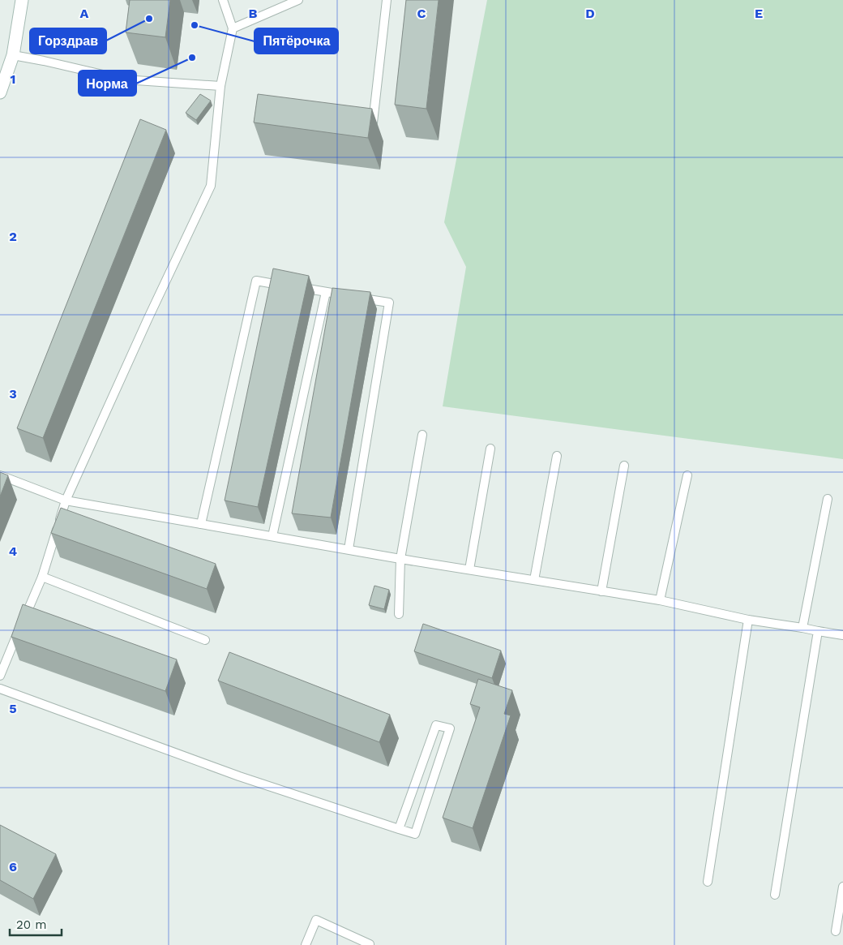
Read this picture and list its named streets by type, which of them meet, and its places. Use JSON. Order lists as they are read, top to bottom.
{
  "places": ["Горздрав", "Пятёрочка", "Норма"],
  "scale_bar": "20 m",
  "grid": {
    "columns": [
      "A",
      "B",
      "C",
      "D",
      "E"
    ],
    "rows": [
      "1",
      "2",
      "3",
      "4",
      "5",
      "6"
    ]
  }
}
